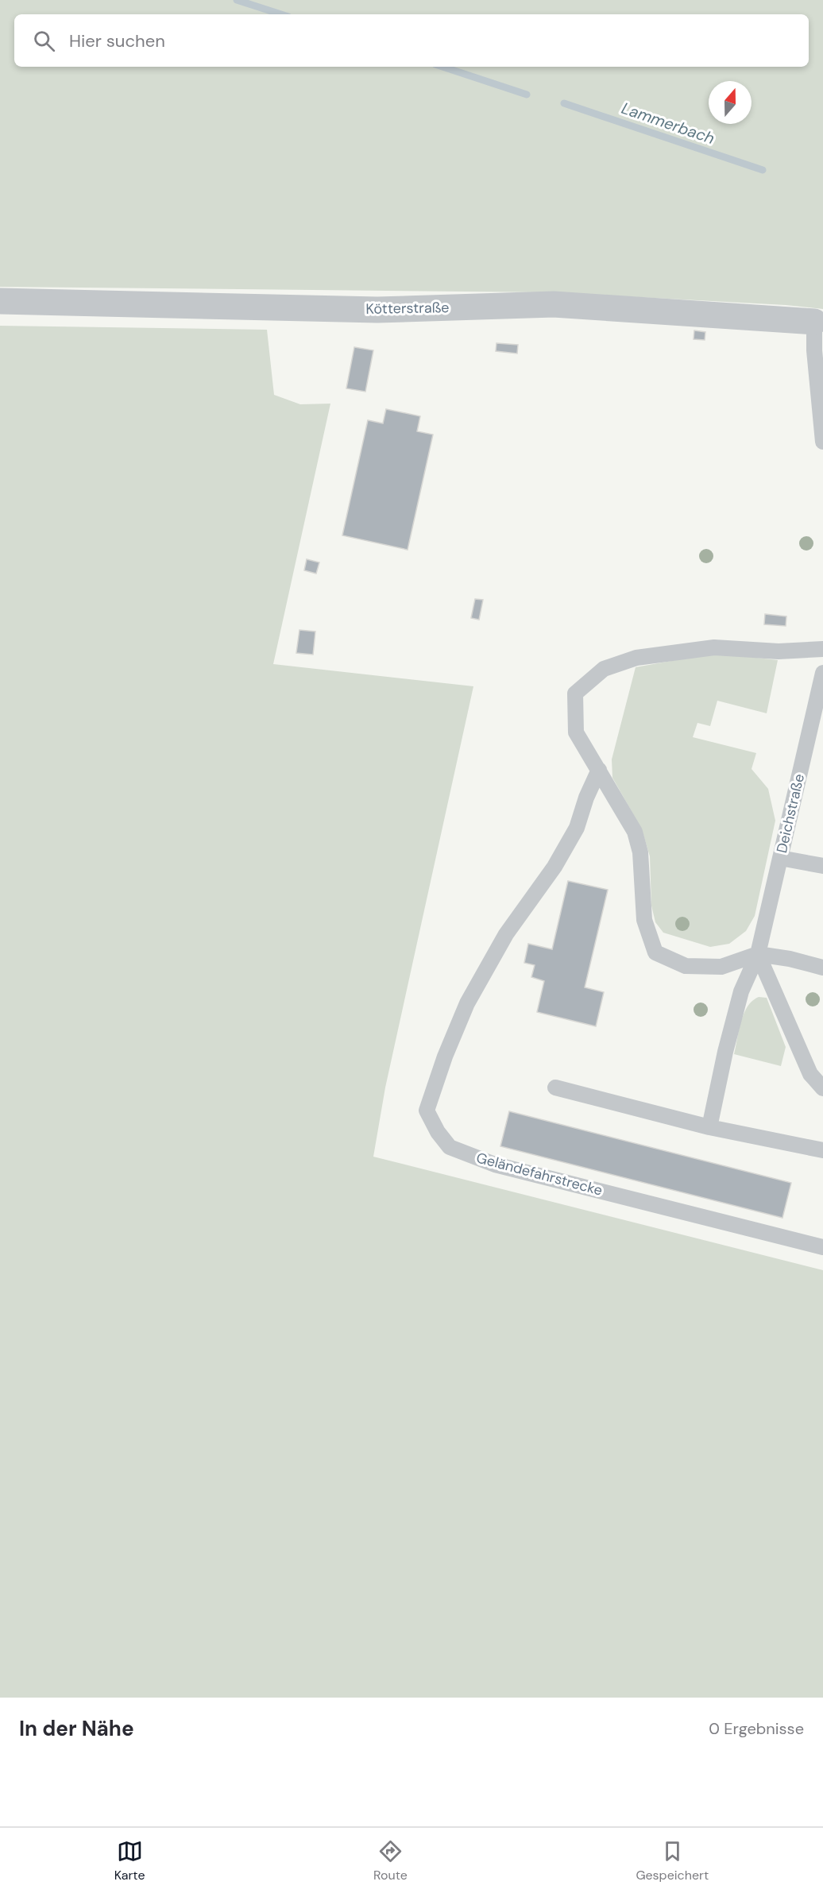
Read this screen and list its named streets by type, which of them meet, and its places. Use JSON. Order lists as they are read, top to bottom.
{
  "streets": {
    "street": ["Kötterstraße"],
    "lane": ["Deichstraße", "Geländefahrstrecke"]
  },
  "water": ["Lammerbach"],
  "north": "top",
  "page": {
    "search": "Hier suchen",
    "heading": ["In der Nähe", "0 Ergebnisse"],
    "nav": ["Karte", "Route", "Gespeichert"]
  }
}
